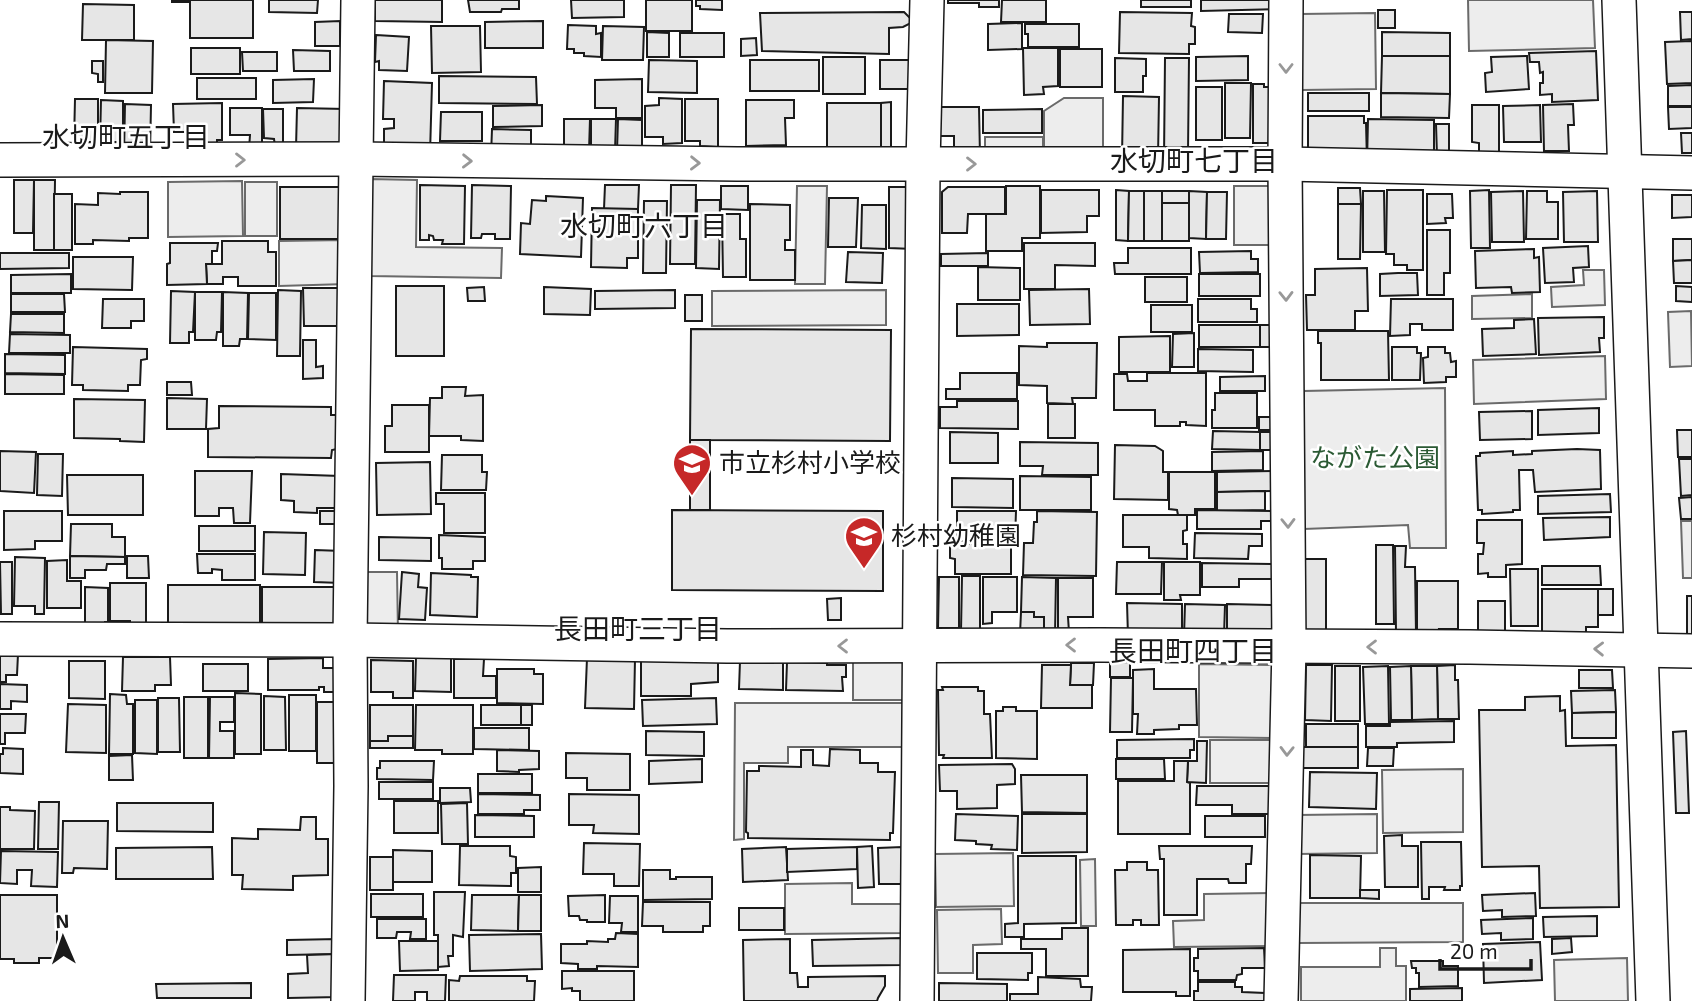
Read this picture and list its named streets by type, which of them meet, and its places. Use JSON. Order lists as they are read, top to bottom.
{
  "districts": [
    "水切町五丁目",
    "水切町七丁目",
    "水切町六丁目",
    "長田町三丁目",
    "長田町四丁目"
  ],
  "parks": ["ながた公園"],
  "places": {
    "school or university": ["市立杉村小学校", "杉村幼稚園"]
  },
  "scale_bar": "20 m",
  "north": "top"
}
